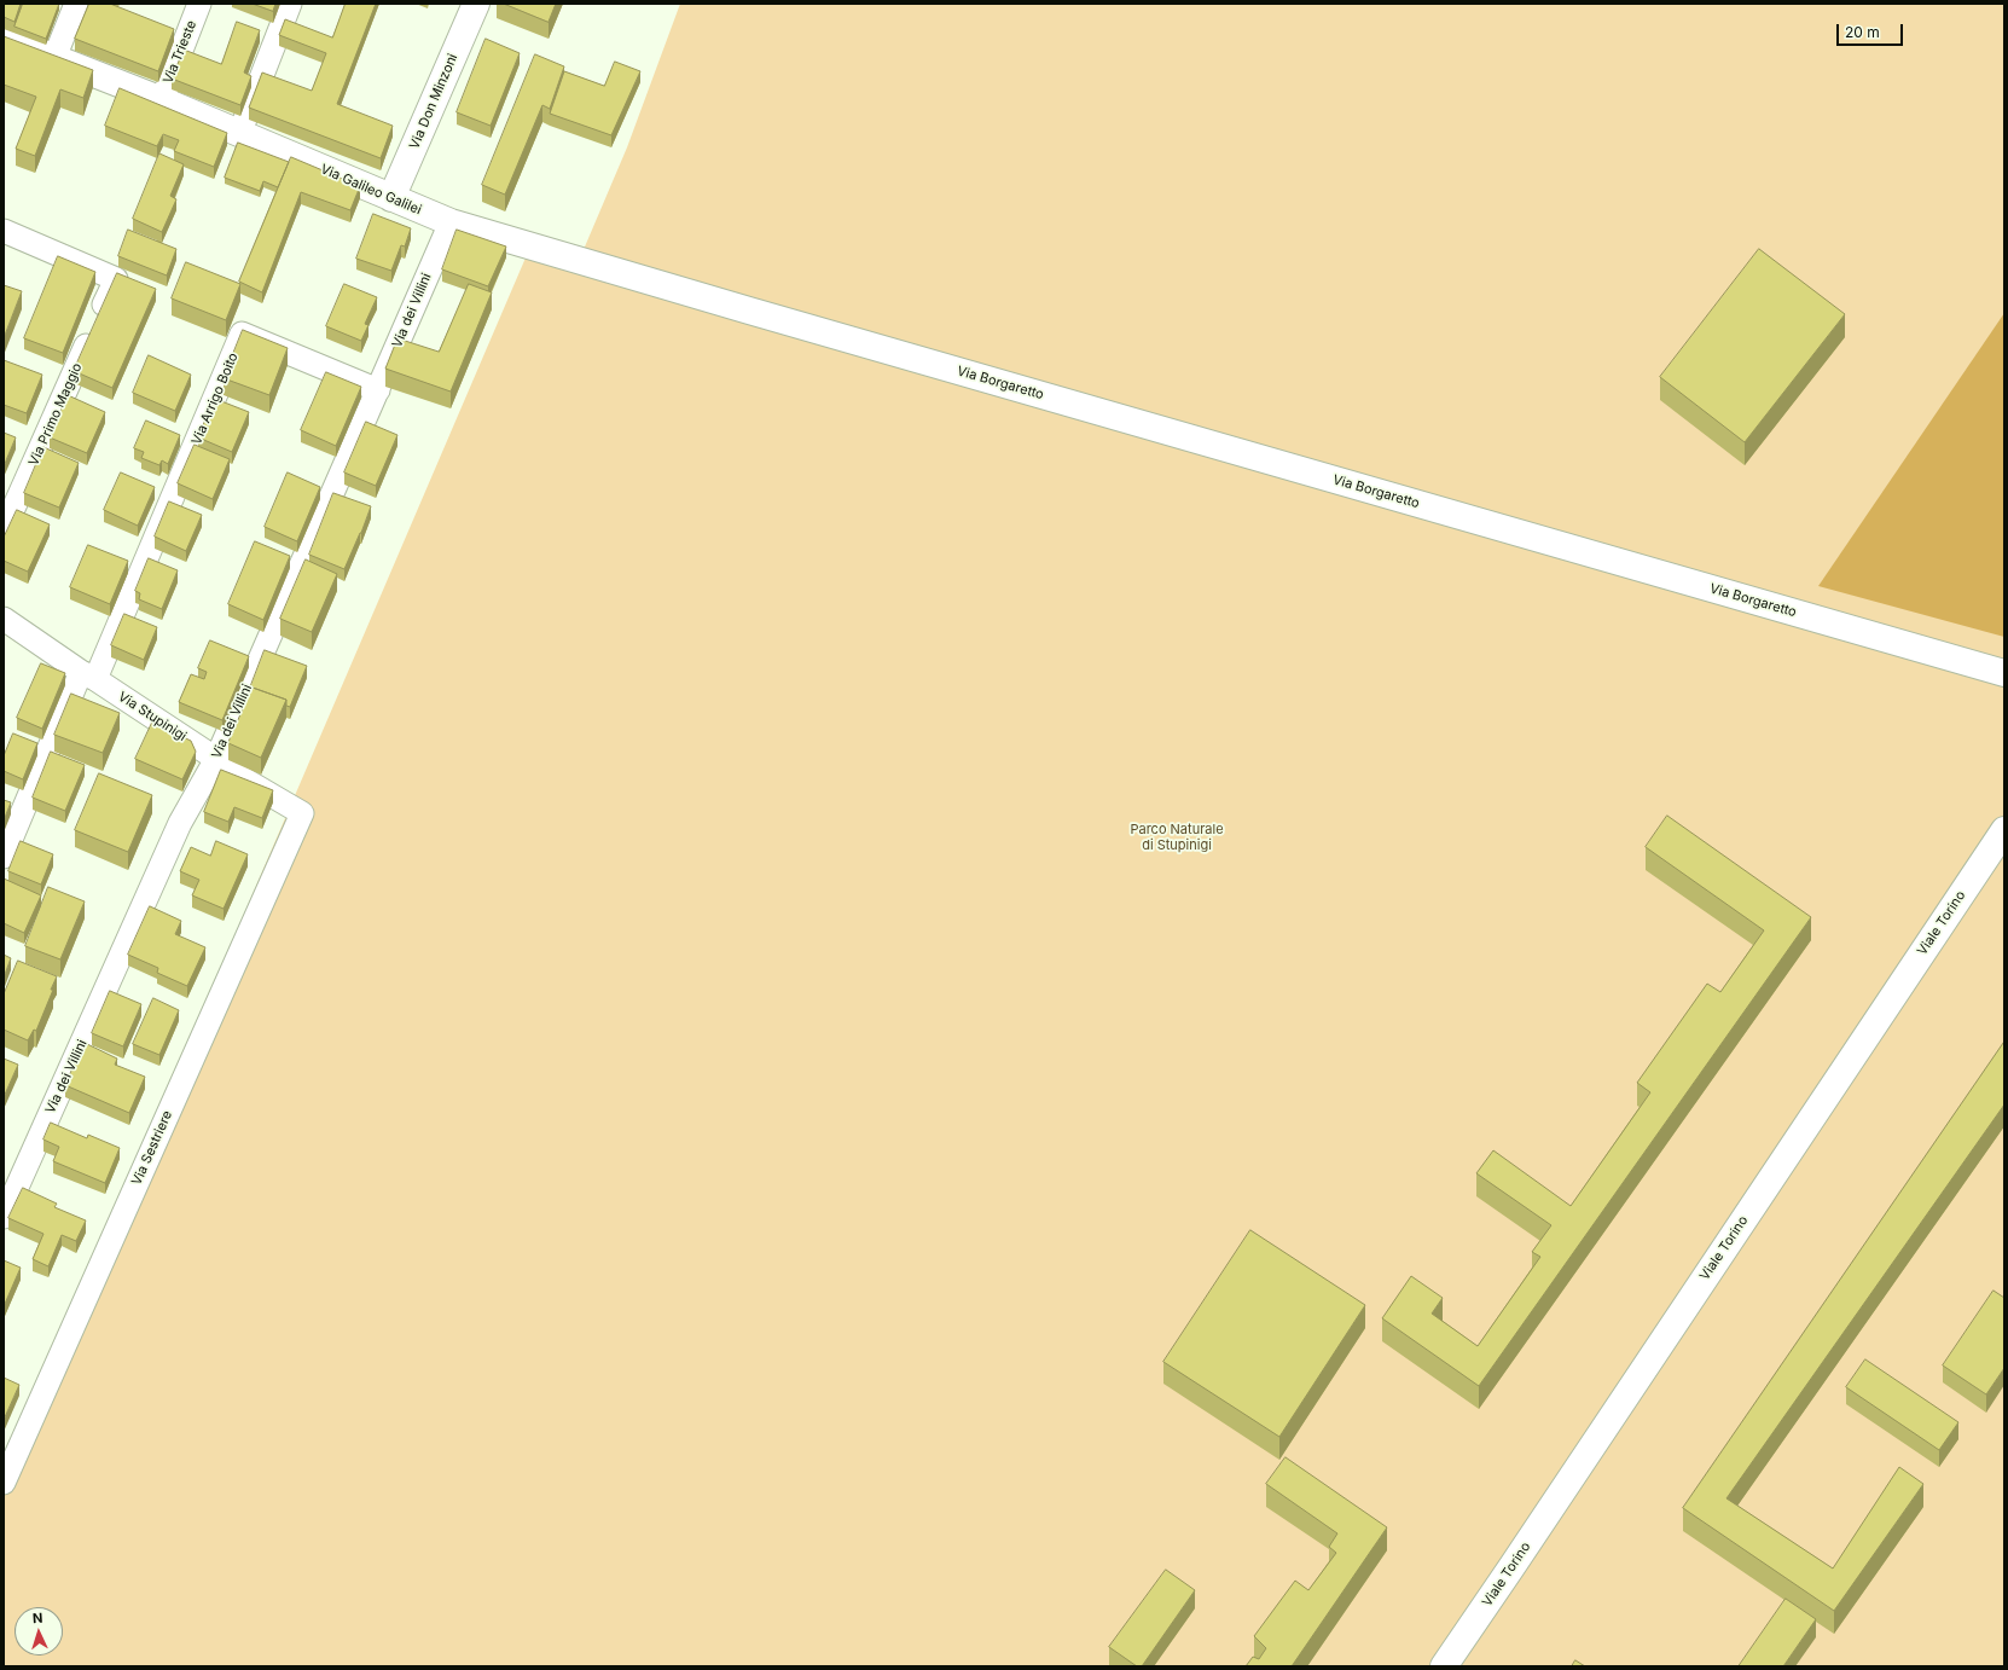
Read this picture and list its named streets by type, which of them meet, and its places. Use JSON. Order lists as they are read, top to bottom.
{
  "streets": {
    "street": [
      "Via Trieste",
      "Via Don Minzoni",
      "Via Galileo Galilei",
      "Via dei Villini",
      "Via Borgaretto",
      "Via Arrigo Boito",
      "Via Primo Maggio",
      "Via Stupinigi",
      "Viale Torino",
      "Via Sestriere"
    ]
  },
  "crossings": [
    ["Via Trieste", "Via Galileo Galilei"],
    ["Via Don Minzoni", "Via Galileo Galilei"],
    ["Via Galileo Galilei", "Via dei Villini"],
    ["Via Galileo Galilei", "Via Borgaretto"],
    ["Via dei Villini", "Via Arrigo Boito"],
    ["Via dei Villini", "Via Stupinigi"],
    ["Via Arrigo Boito", "Via Stupinigi"],
    ["Via Stupinigi", "Via Sestriere"]
  ],
  "parks": ["Parco Naturale di Stupinigi"],
  "scale_bar": "20 m",
  "north": "top"
}
